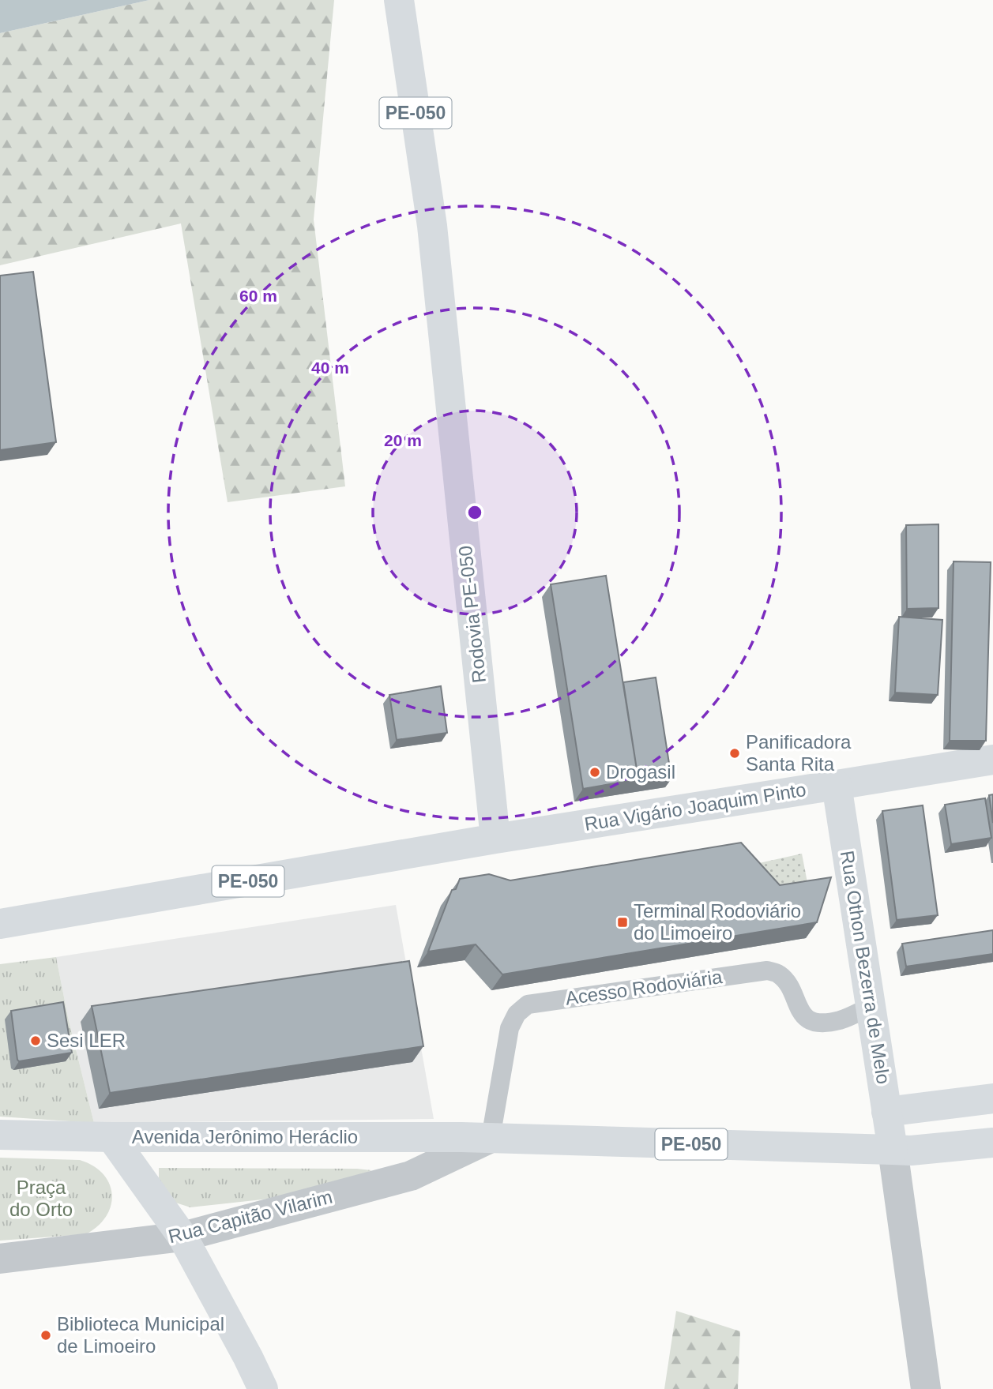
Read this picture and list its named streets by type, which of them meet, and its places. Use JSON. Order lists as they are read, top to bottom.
{
  "streets": {
    "main road": [
      "PE-050",
      "Rodovia PE-050",
      "Rua Vigário Joaquim Pinto",
      "Rua Othon Bezerra de Melo",
      "Avenida Jerônimo Heráclio"
    ],
    "street": ["Rua Capitão Vilarim"],
    "lane": ["Acesso Rodoviária"]
  },
  "crossings": [
    ["PE-050", "Rodovia PE-050"],
    ["PE-050", "Rua Vigário Joaquim Pinto"],
    ["PE-050", "Rua Othon Bezerra de Melo"],
    ["PE-050", "Acesso Rodoviária"],
    ["PE-050", "Avenida Jerônimo Heráclio"],
    ["PE-050", "Rua Capitão Vilarim"],
    ["Rodovia PE-050", "Rua Vigário Joaquim Pinto"],
    ["Rua Vigário Joaquim Pinto", "Rua Othon Bezerra de Melo"],
    ["Rua Othon Bezerra de Melo", "Acesso Rodoviária"],
    ["Acesso Rodoviária", "Avenida Jerônimo Heráclio"],
    ["Acesso Rodoviária", "Rua Capitão Vilarim"],
    ["Avenida Jerônimo Heráclio", "Rua Capitão Vilarim"]
  ],
  "parks": ["Praça do Orto"],
  "places": {
    "other": [
      "Panificadora Santa Rita",
      "Drogasil",
      "Sesi LER",
      "Biblioteca Municipal de Limoeiro"
    ],
    "transit": ["Terminal Rodoviário do Limoeiro"]
  },
  "rings": ["60 m", "40 m", "20 m"]
}
